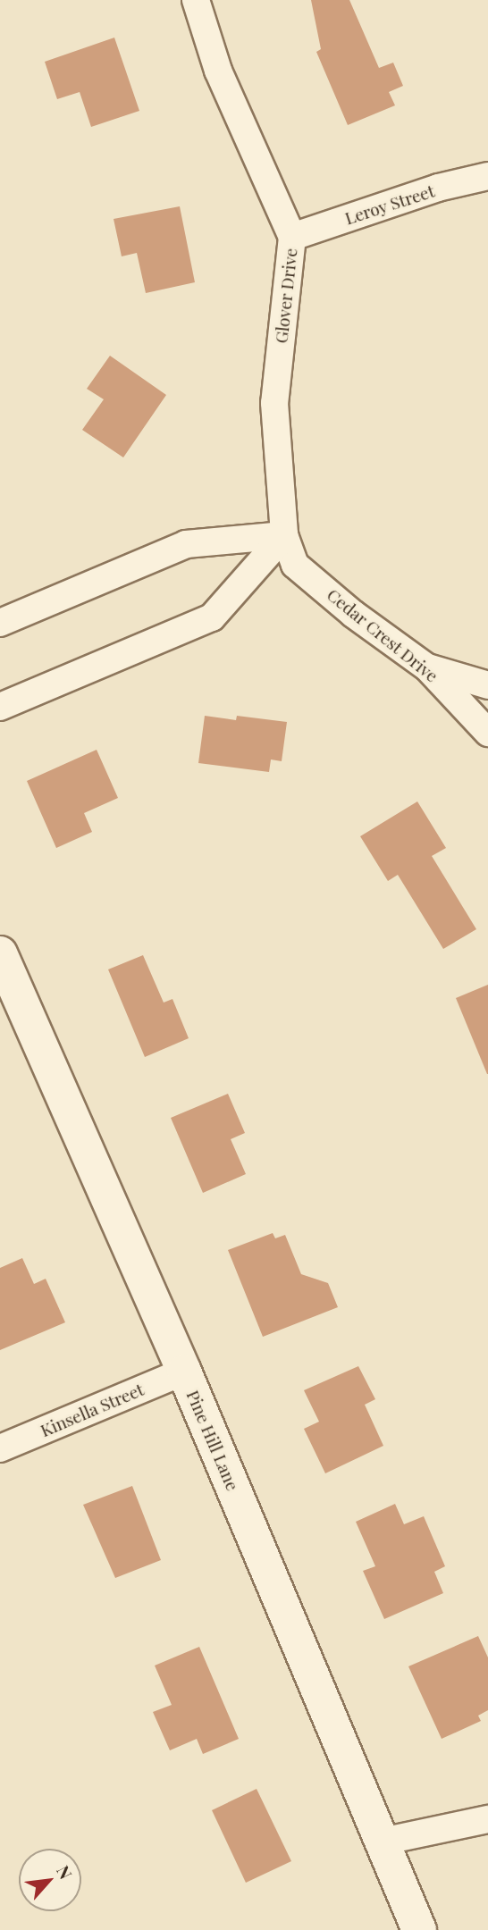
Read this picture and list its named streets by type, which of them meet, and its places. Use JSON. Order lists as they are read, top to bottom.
{
  "streets": {
    "street": [
      "Leroy Street",
      "Glover Drive",
      "Cedar Crest Drive",
      "Kinsella Street",
      "Pine Hill Lane"
    ]
  },
  "crossings": [
    ["Leroy Street", "Glover Drive"],
    ["Glover Drive", "Cedar Crest Drive"],
    ["Kinsella Street", "Pine Hill Lane"]
  ],
  "north": "top right"
}
